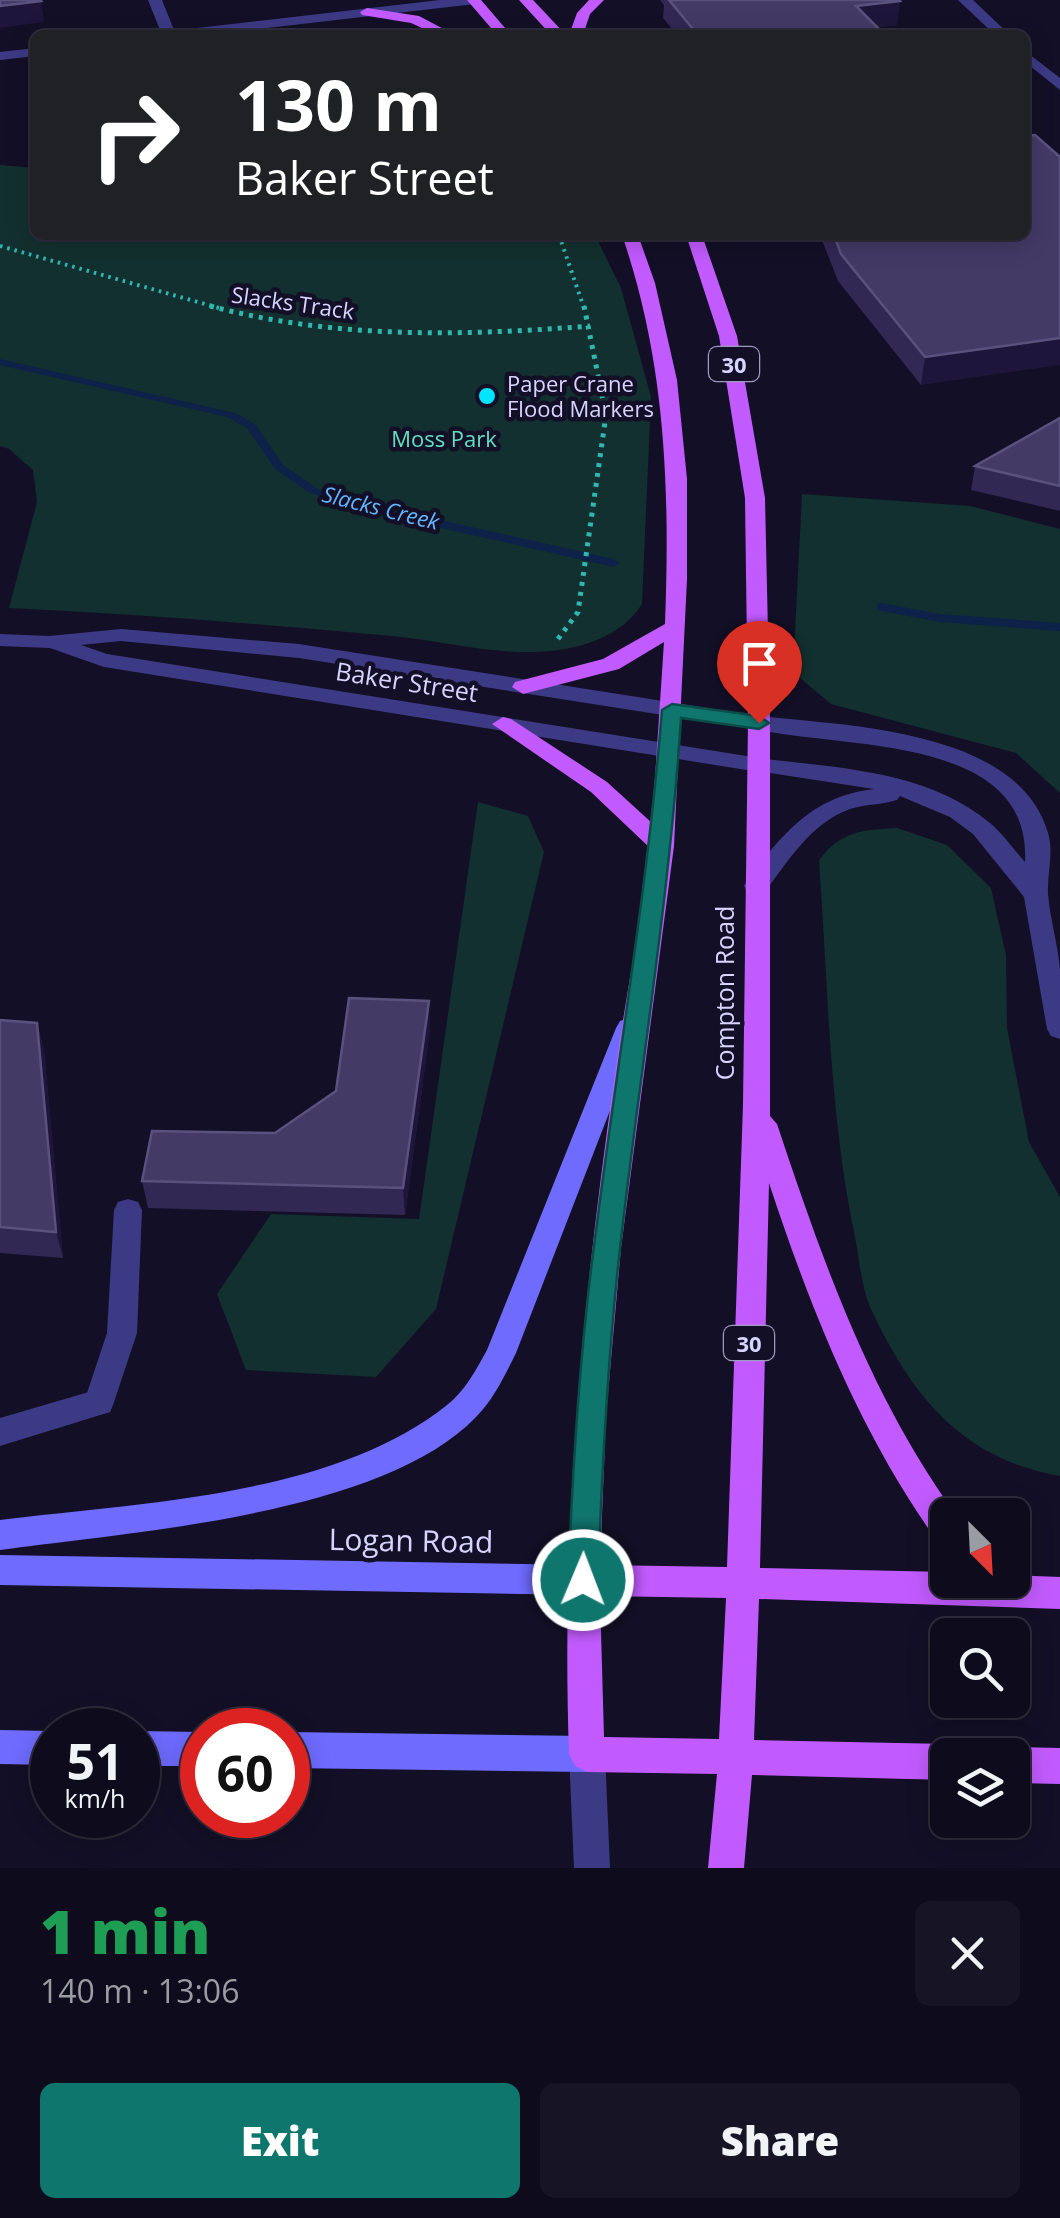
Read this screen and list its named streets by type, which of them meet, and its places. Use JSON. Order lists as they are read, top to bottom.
{
  "streets": {
    "main road": ["30", "Compton Road", "Logan Road"],
    "street": ["Baker Street"],
    "path": ["Slacks Track"]
  },
  "crossings": [
    ["Baker Street", "Compton Road"],
    ["Compton Road", "Logan Road"]
  ],
  "water": ["Slacks Creek"],
  "parks": ["Moss Park"],
  "places": ["Paper Crane Flood Markers"],
  "north": "bottom right",
  "page": {
    "turn": ["130 m", "Baker Street"],
    "speed": "51 km/h",
    "limit": "60",
    "heading": ["1 min", "140 m · 13:06"],
    "buttons": ["Exit", "Share"]
  }
}
